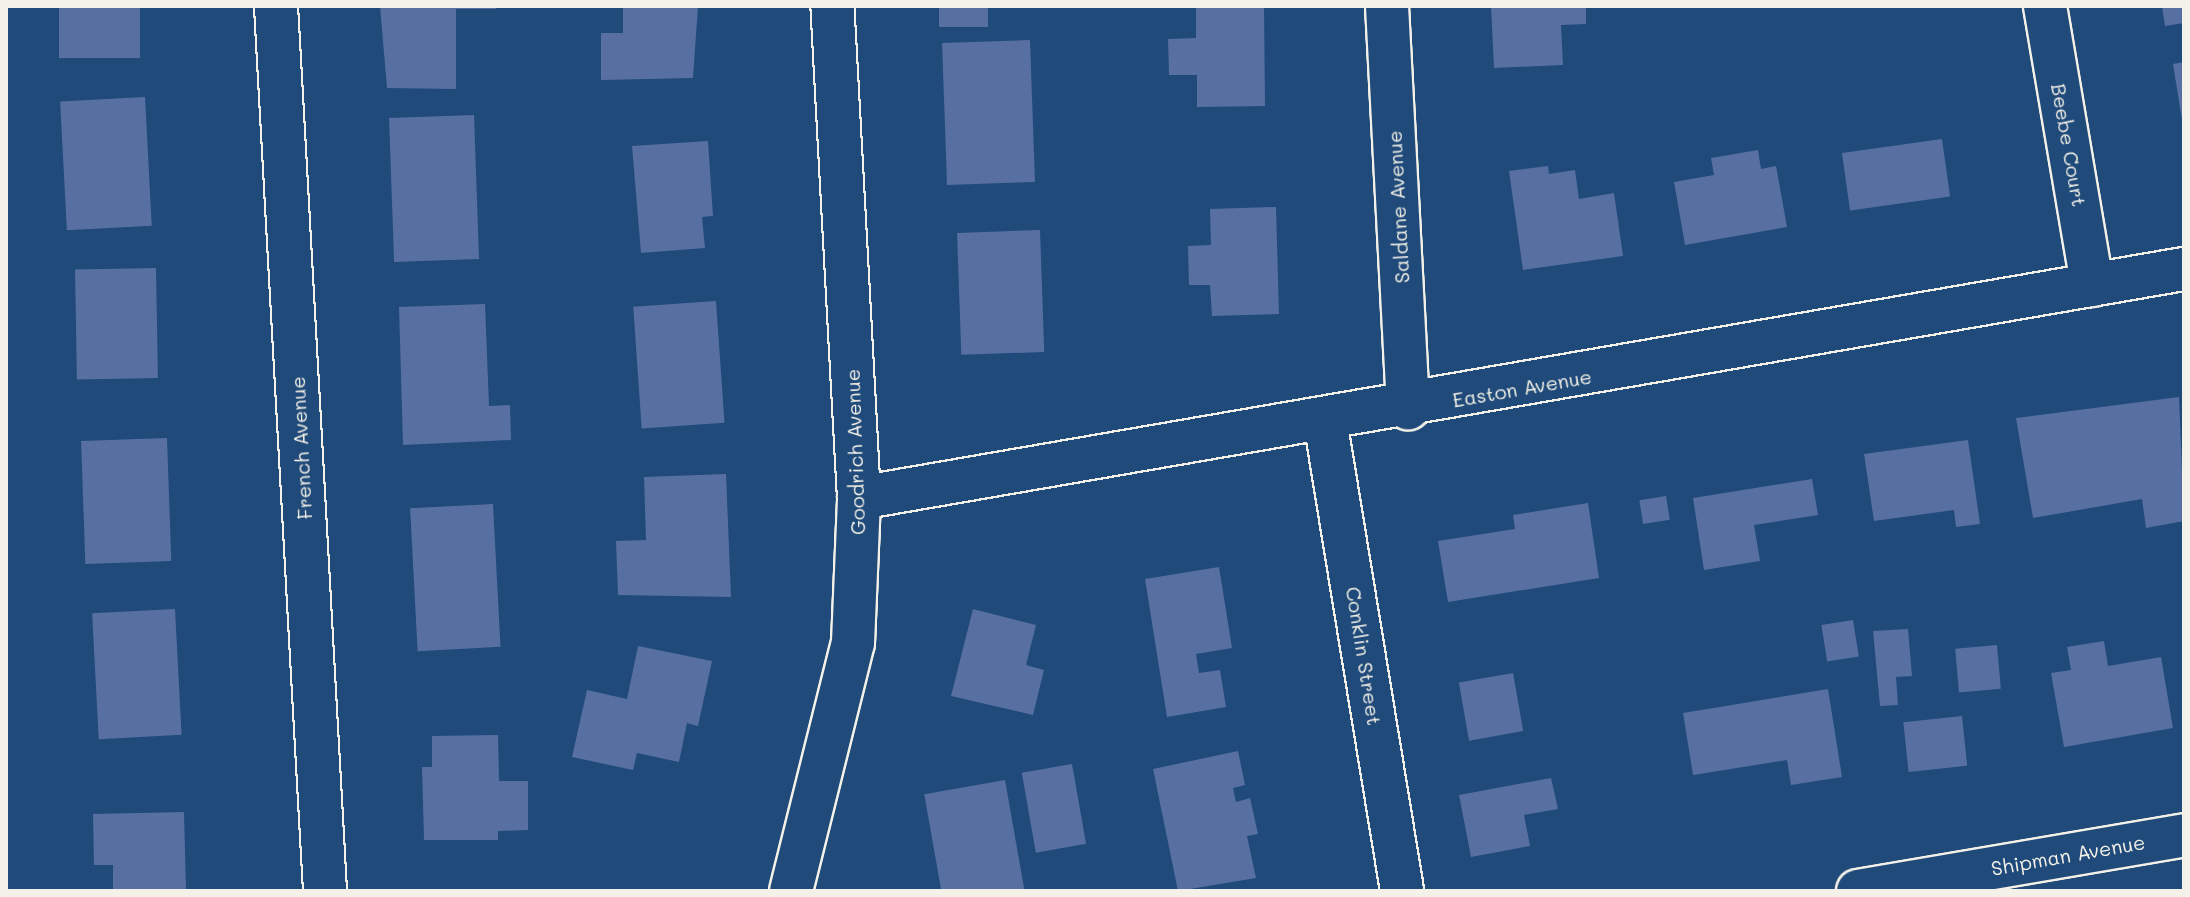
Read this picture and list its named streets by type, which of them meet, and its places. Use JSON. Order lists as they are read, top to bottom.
{
  "streets": {
    "street": [
      "Beebe Court",
      "Saldane Avenue",
      "Easton Avenue",
      "French Avenue",
      "Goodrich Avenue",
      "Conklin Street",
      "Shipman Avenue"
    ]
  },
  "crossings": [
    ["Beebe Court", "Easton Avenue"],
    ["Saldane Avenue", "Easton Avenue"],
    ["Easton Avenue", "Goodrich Avenue"],
    ["Easton Avenue", "Conklin Street"]
  ]
}
